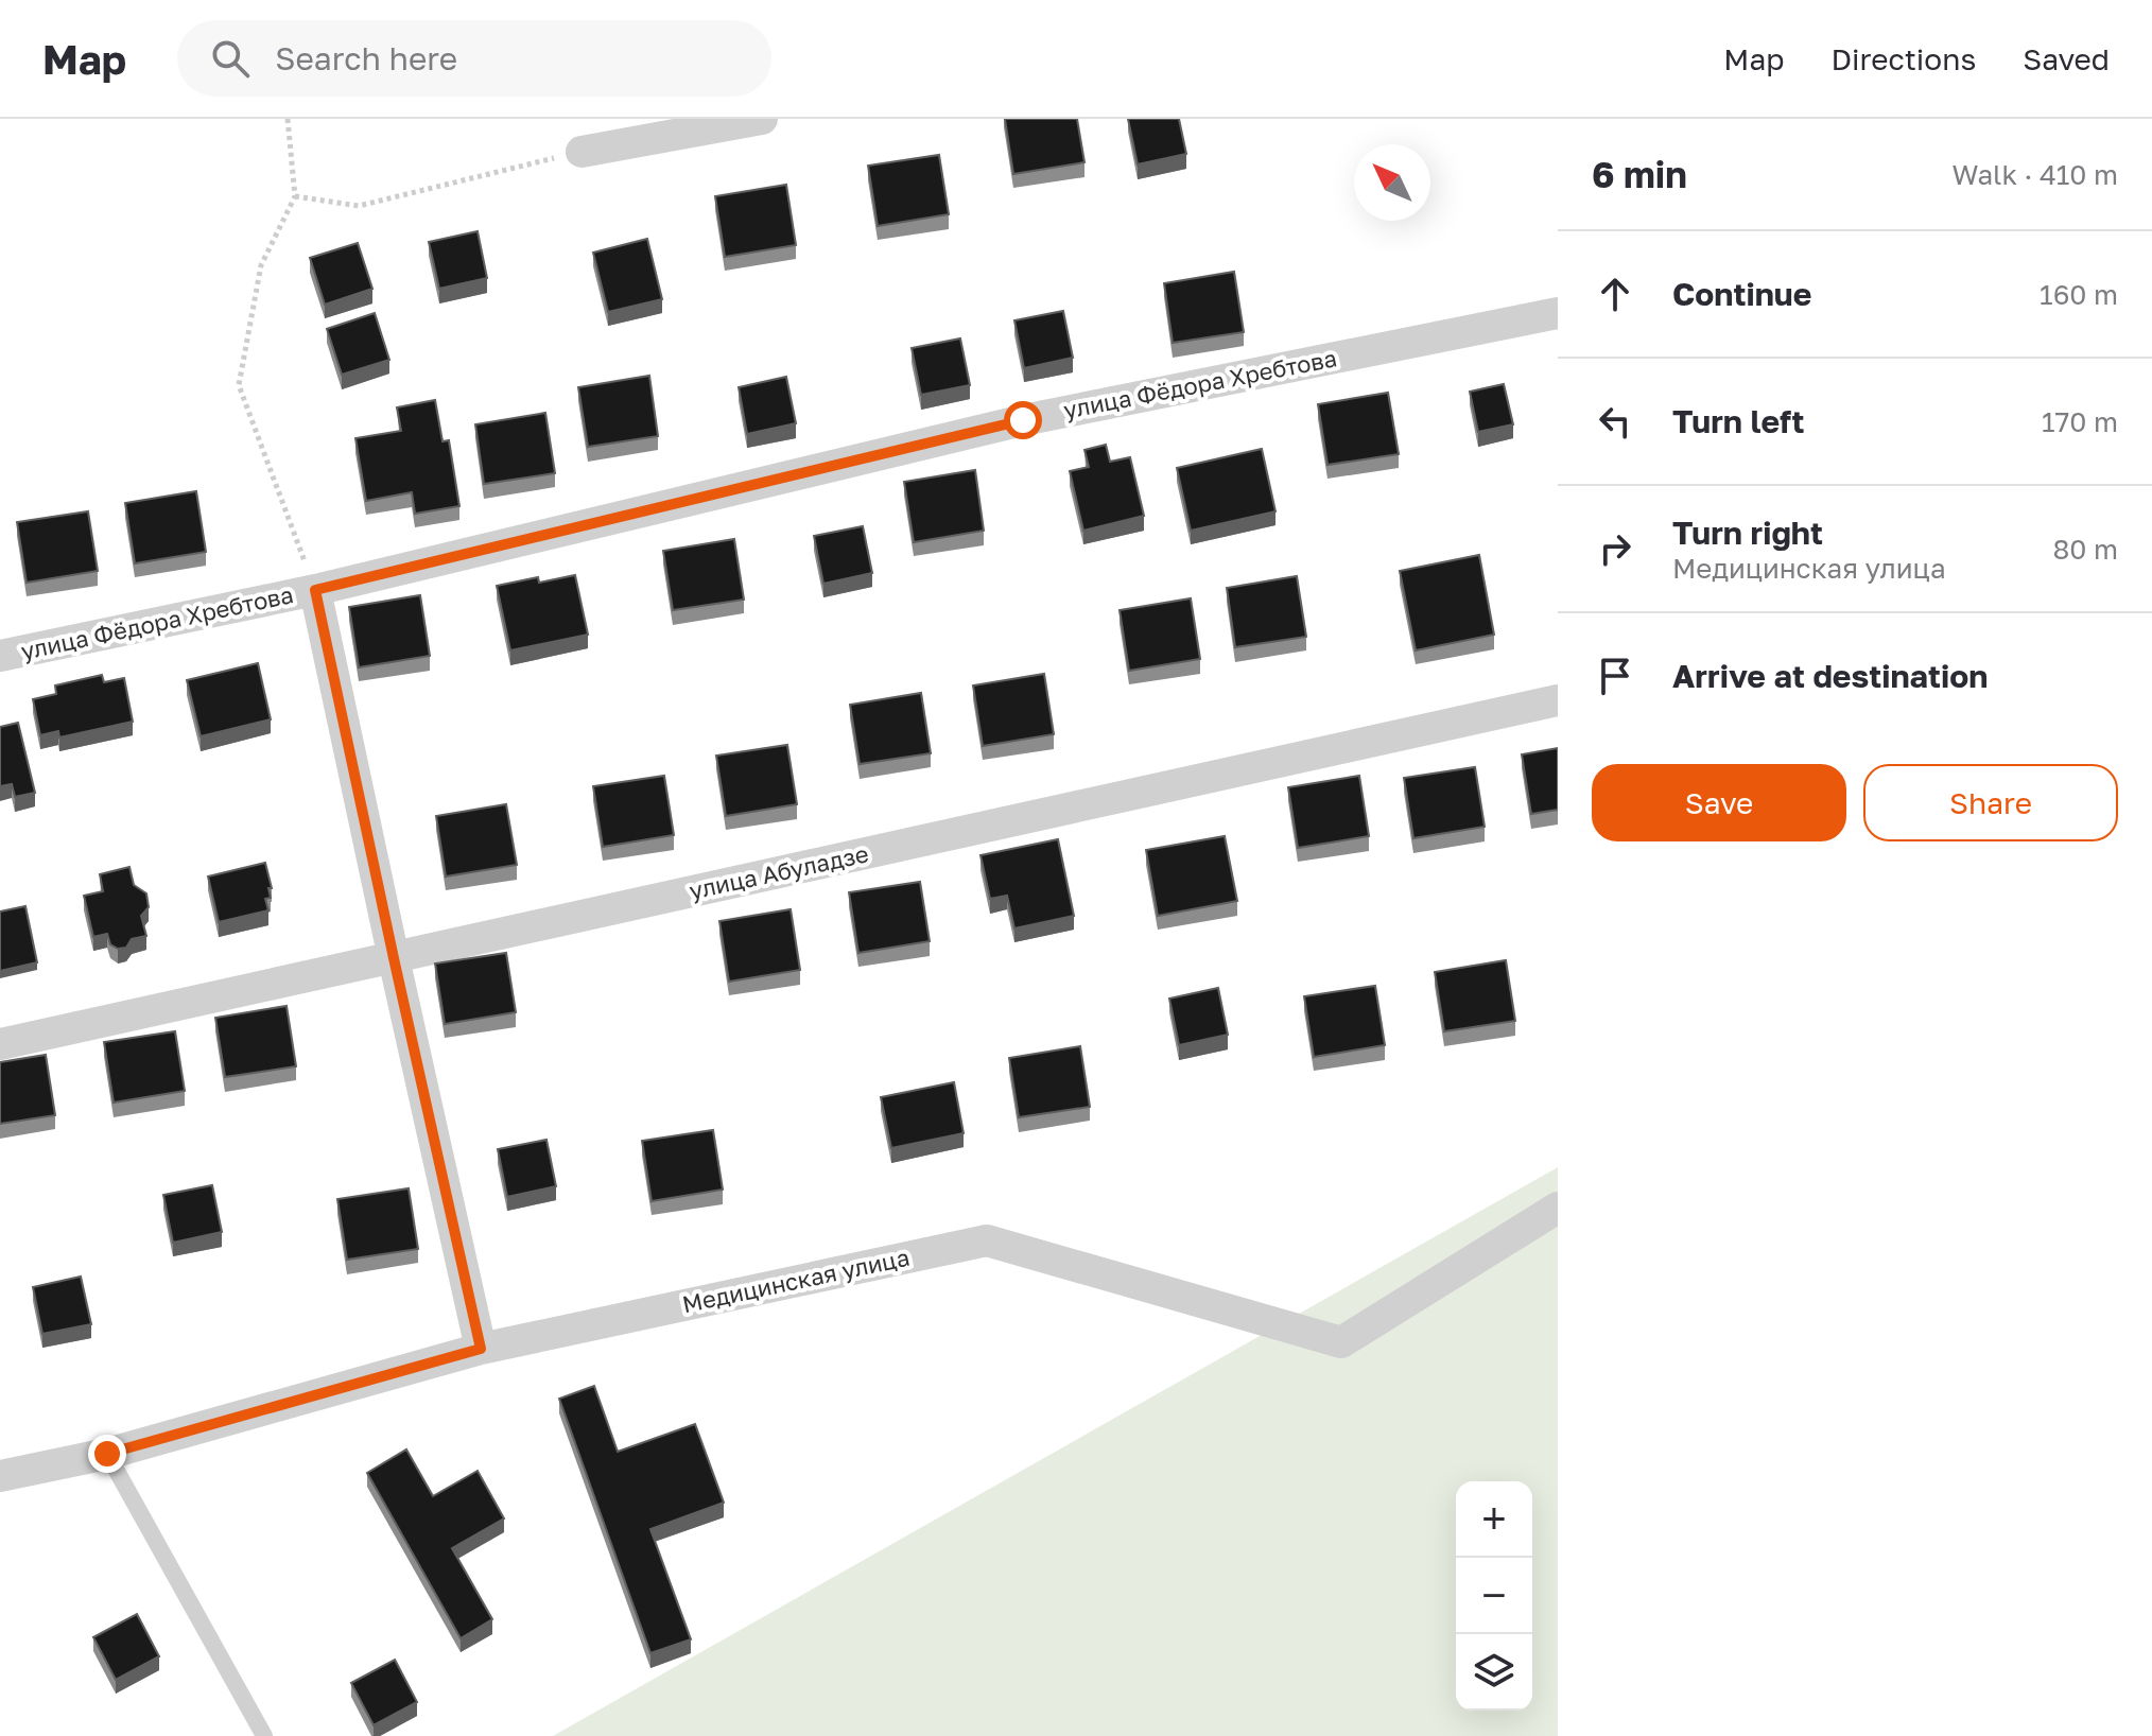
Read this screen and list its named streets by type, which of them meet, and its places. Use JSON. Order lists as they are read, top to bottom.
{
  "streets": {
    "street": ["улица Фёдора Хребтова", "улица Абуладзе", "Медицинская улица"]
  },
  "north": "top left",
  "page": {
    "header": "Map",
    "search": "Search here",
    "nav": ["Map", "Directions", "Saved"],
    "heading": ["6 min", "Walk · 410 m"],
    "list": [
      ["Continue", "160 m"],
      ["Turn left", "170 m"],
      ["Turn right", "Медицинская улица", "80 m"],
      "Arrive at destination"
    ],
    "buttons": ["Save", "Share"],
    "map_buttons": ["+", "−"]
  }
}
